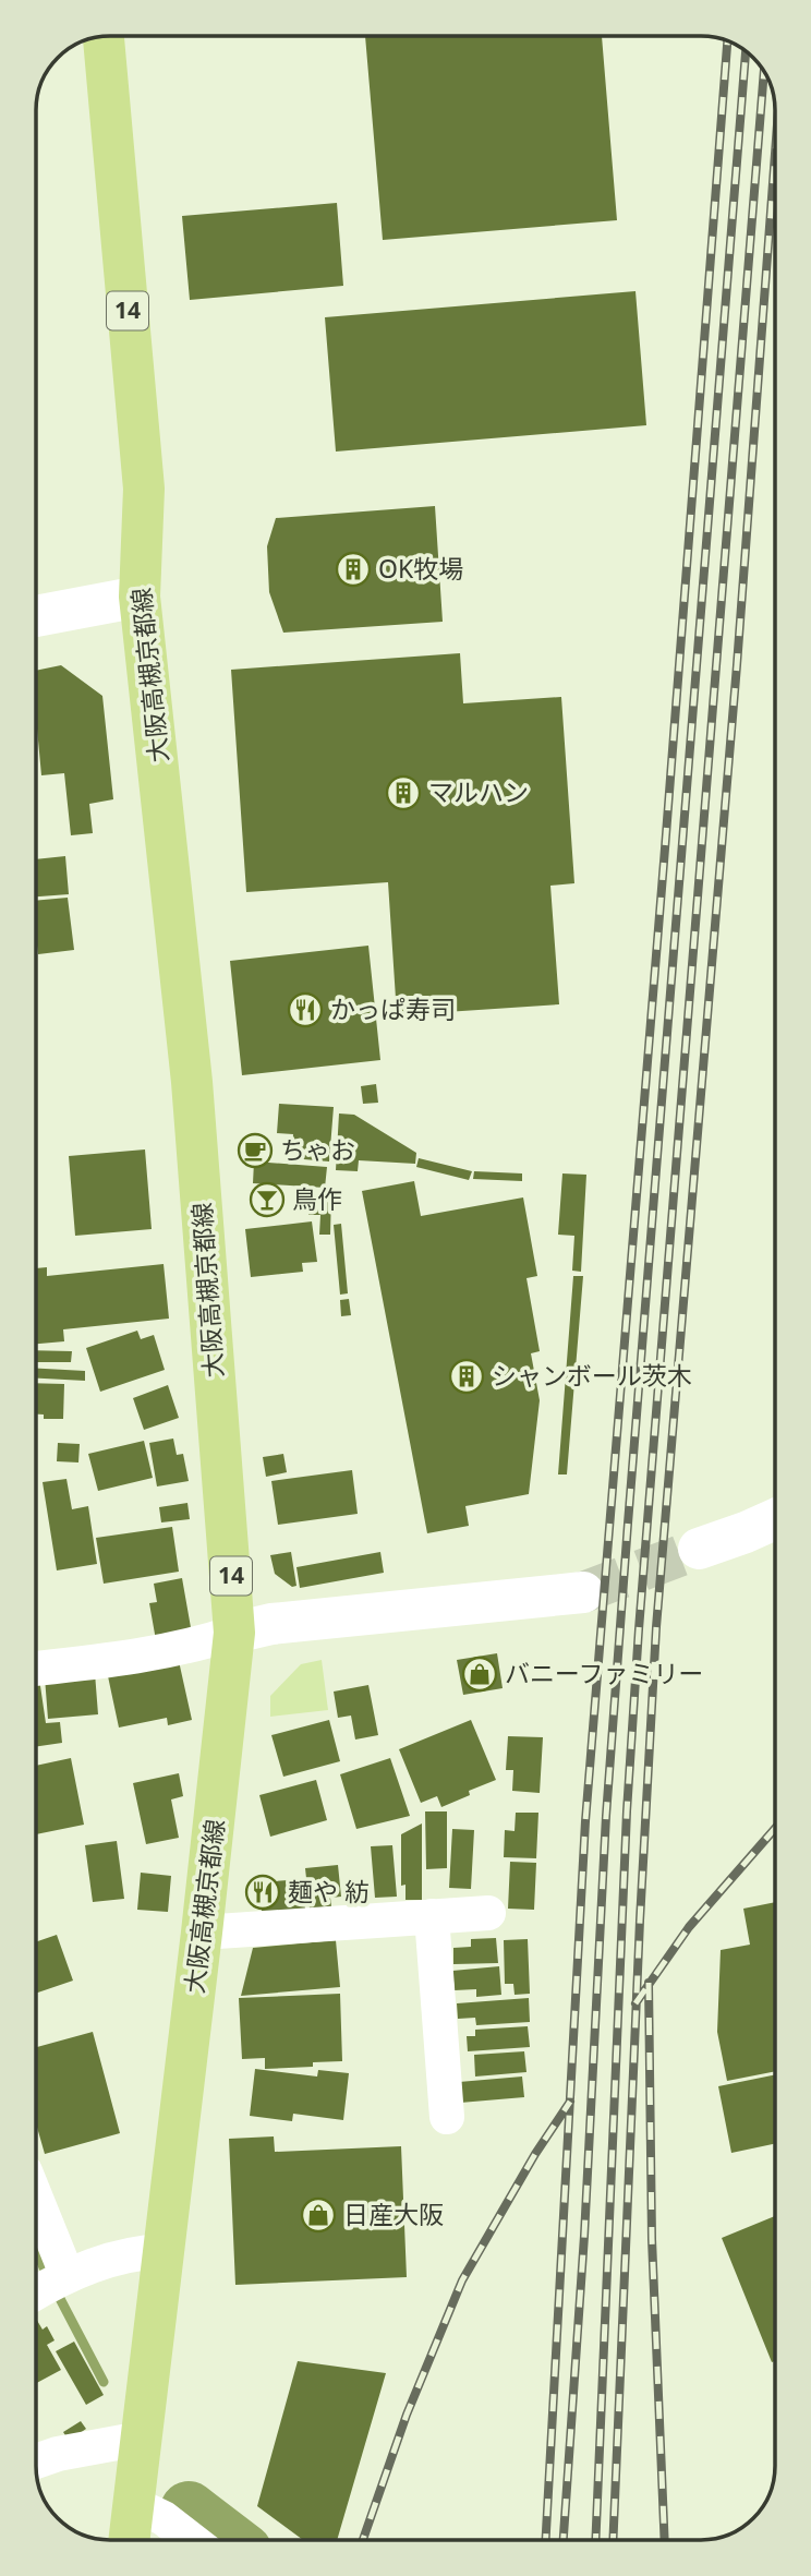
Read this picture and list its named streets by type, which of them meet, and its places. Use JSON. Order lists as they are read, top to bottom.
{
  "streets": {
    "main road": ["14", "大阪高槻京都線"]
  },
  "places": {
    "building": ["OK牧場", "マルハン", "シャンボール茨木"],
    "restaurant": ["かっぱ寿司", "麺や 紡"],
    "cafe": ["ちゃお"],
    "bar": ["鳥作"],
    "shop": ["バニーファミリー", "日産大阪"]
  }
}
